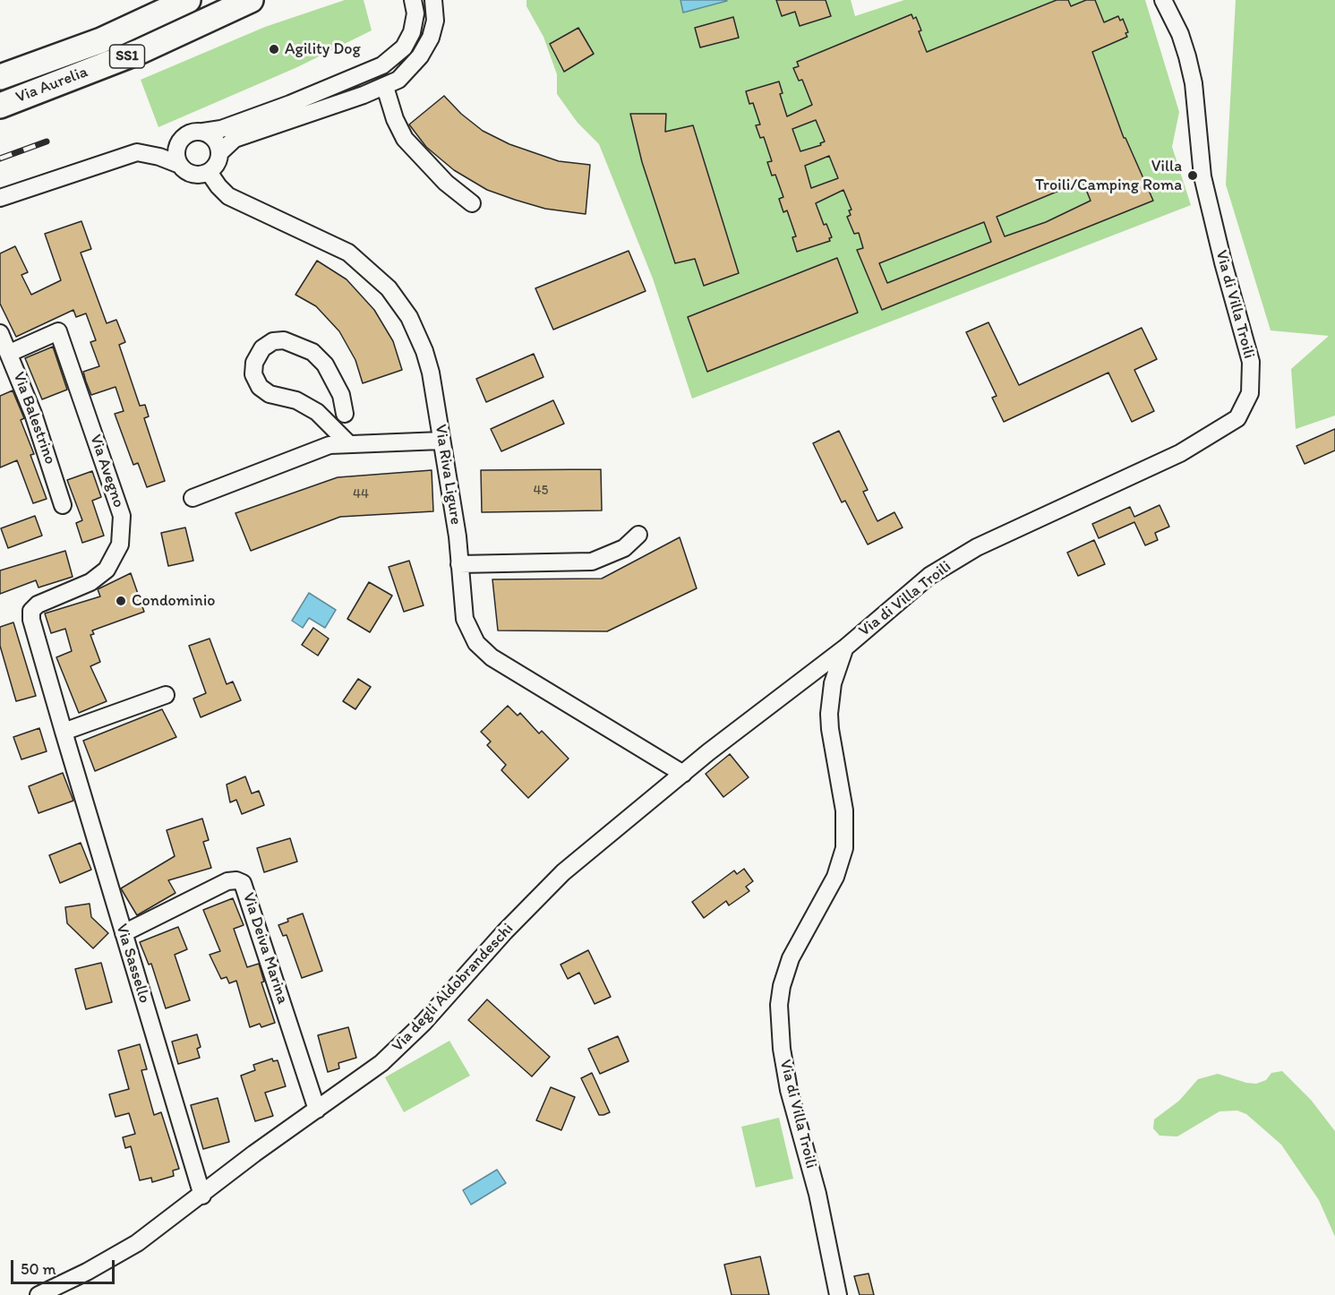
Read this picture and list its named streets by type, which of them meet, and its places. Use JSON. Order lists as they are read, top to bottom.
{
  "streets": {
    "highway": ["SS1", "Via Aurelia"],
    "street": [
      "Via di Villa Troili",
      "Via Balestrino",
      "Via Avegno",
      "Via Riva Ligure",
      "Via Deiva Marina",
      "Via Sassello",
      "Via degli Aldobrandeschi"
    ]
  },
  "crossings": [
    ["Via di Villa Troili", "Via degli Aldobrandeschi"],
    ["Via Balestrino", "Via Avegno"],
    ["Via Avegno", "Via Sassello"],
    ["Via Riva Ligure", "Via degli Aldobrandeschi"],
    ["Via Deiva Marina", "Via Sassello"],
    ["Via Deiva Marina", "Via degli Aldobrandeschi"],
    ["Via Sassello", "Via degli Aldobrandeschi"]
  ],
  "places": ["Agility Dog", "Villa Troili/Camping Roma", "Condominio"],
  "house_numbers": ["45", "44"],
  "scale_bar": "50 m"
}
